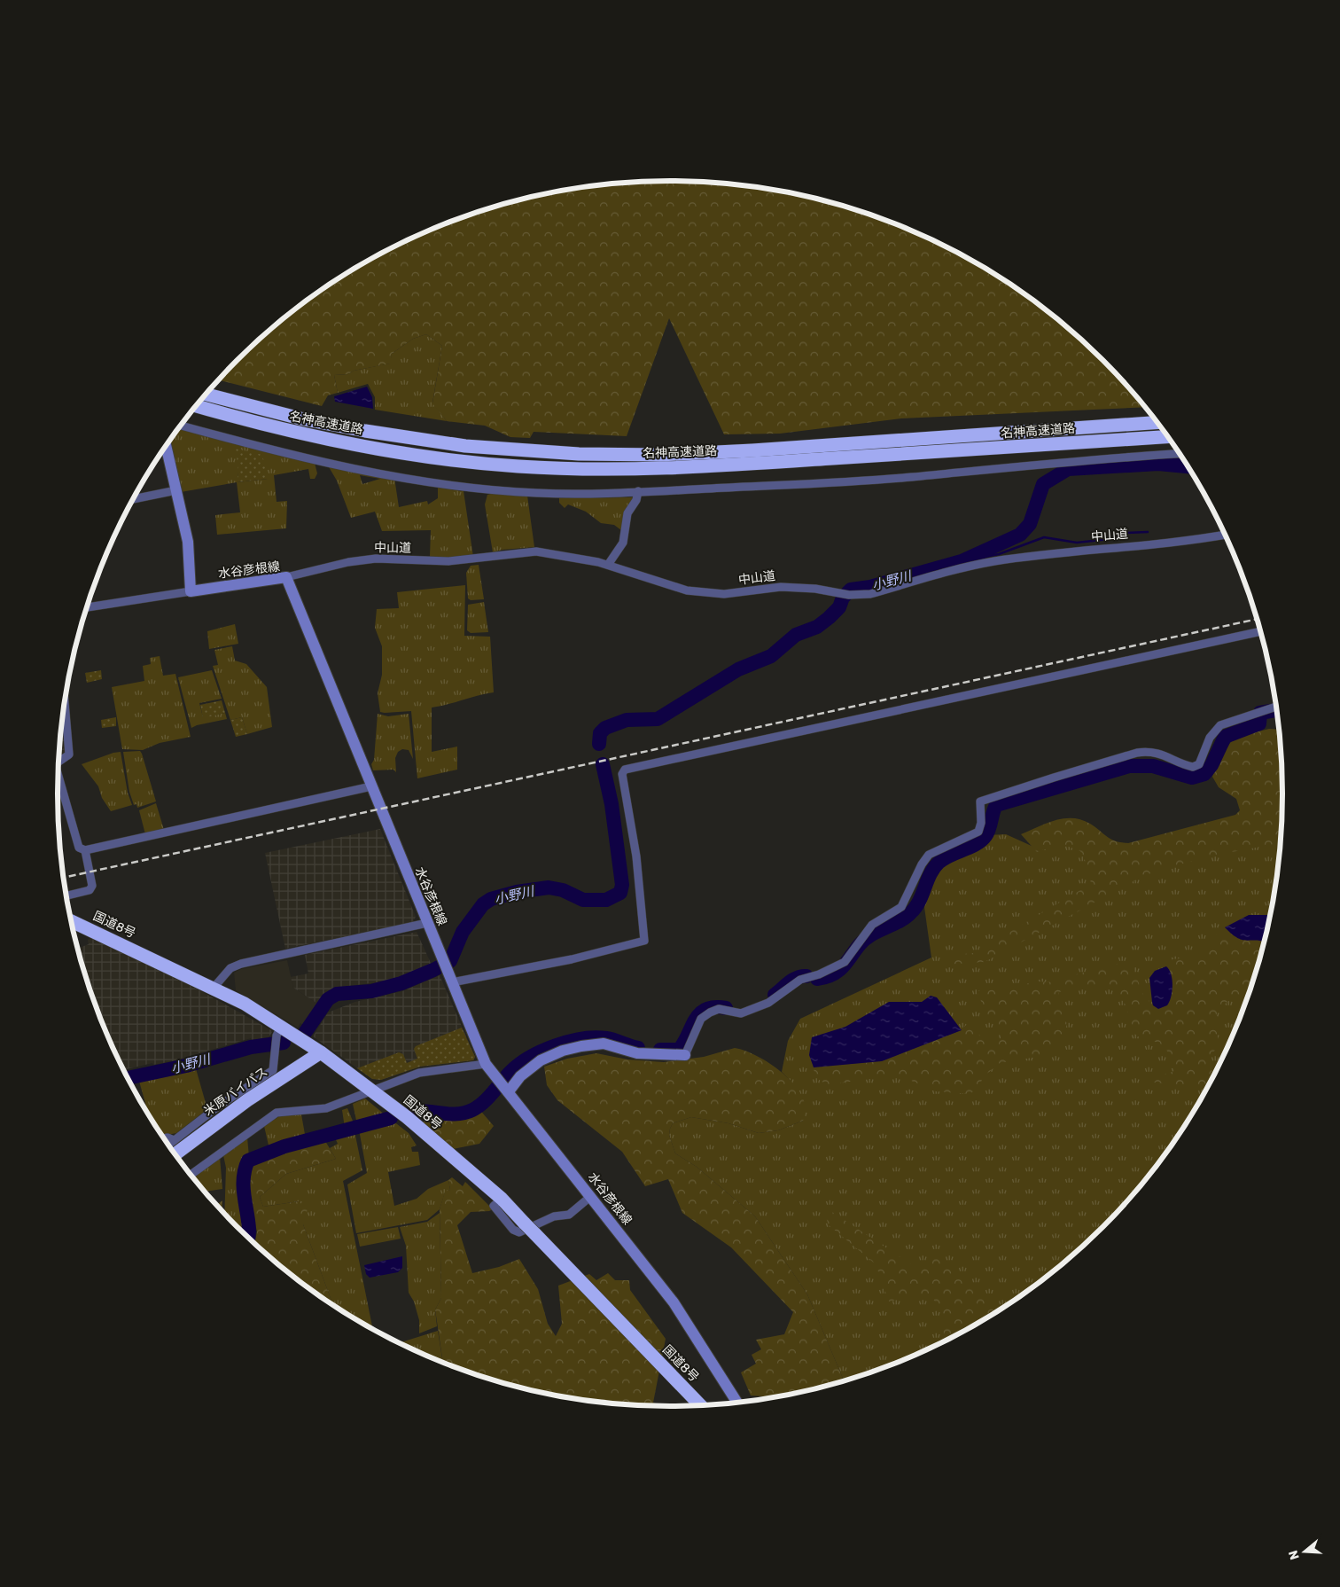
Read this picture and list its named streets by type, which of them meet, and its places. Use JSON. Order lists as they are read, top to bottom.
{
  "streets": {
    "highway": ["名神高速道路", "国道8号", "米原バイパス"],
    "main road": ["水谷彦根線"],
    "street": ["中山道"]
  },
  "crossings": [
    ["中山道", "水谷彦根線"],
    ["国道8号", "米原バイパス"]
  ],
  "water": ["小野川"],
  "north": "left"
}
